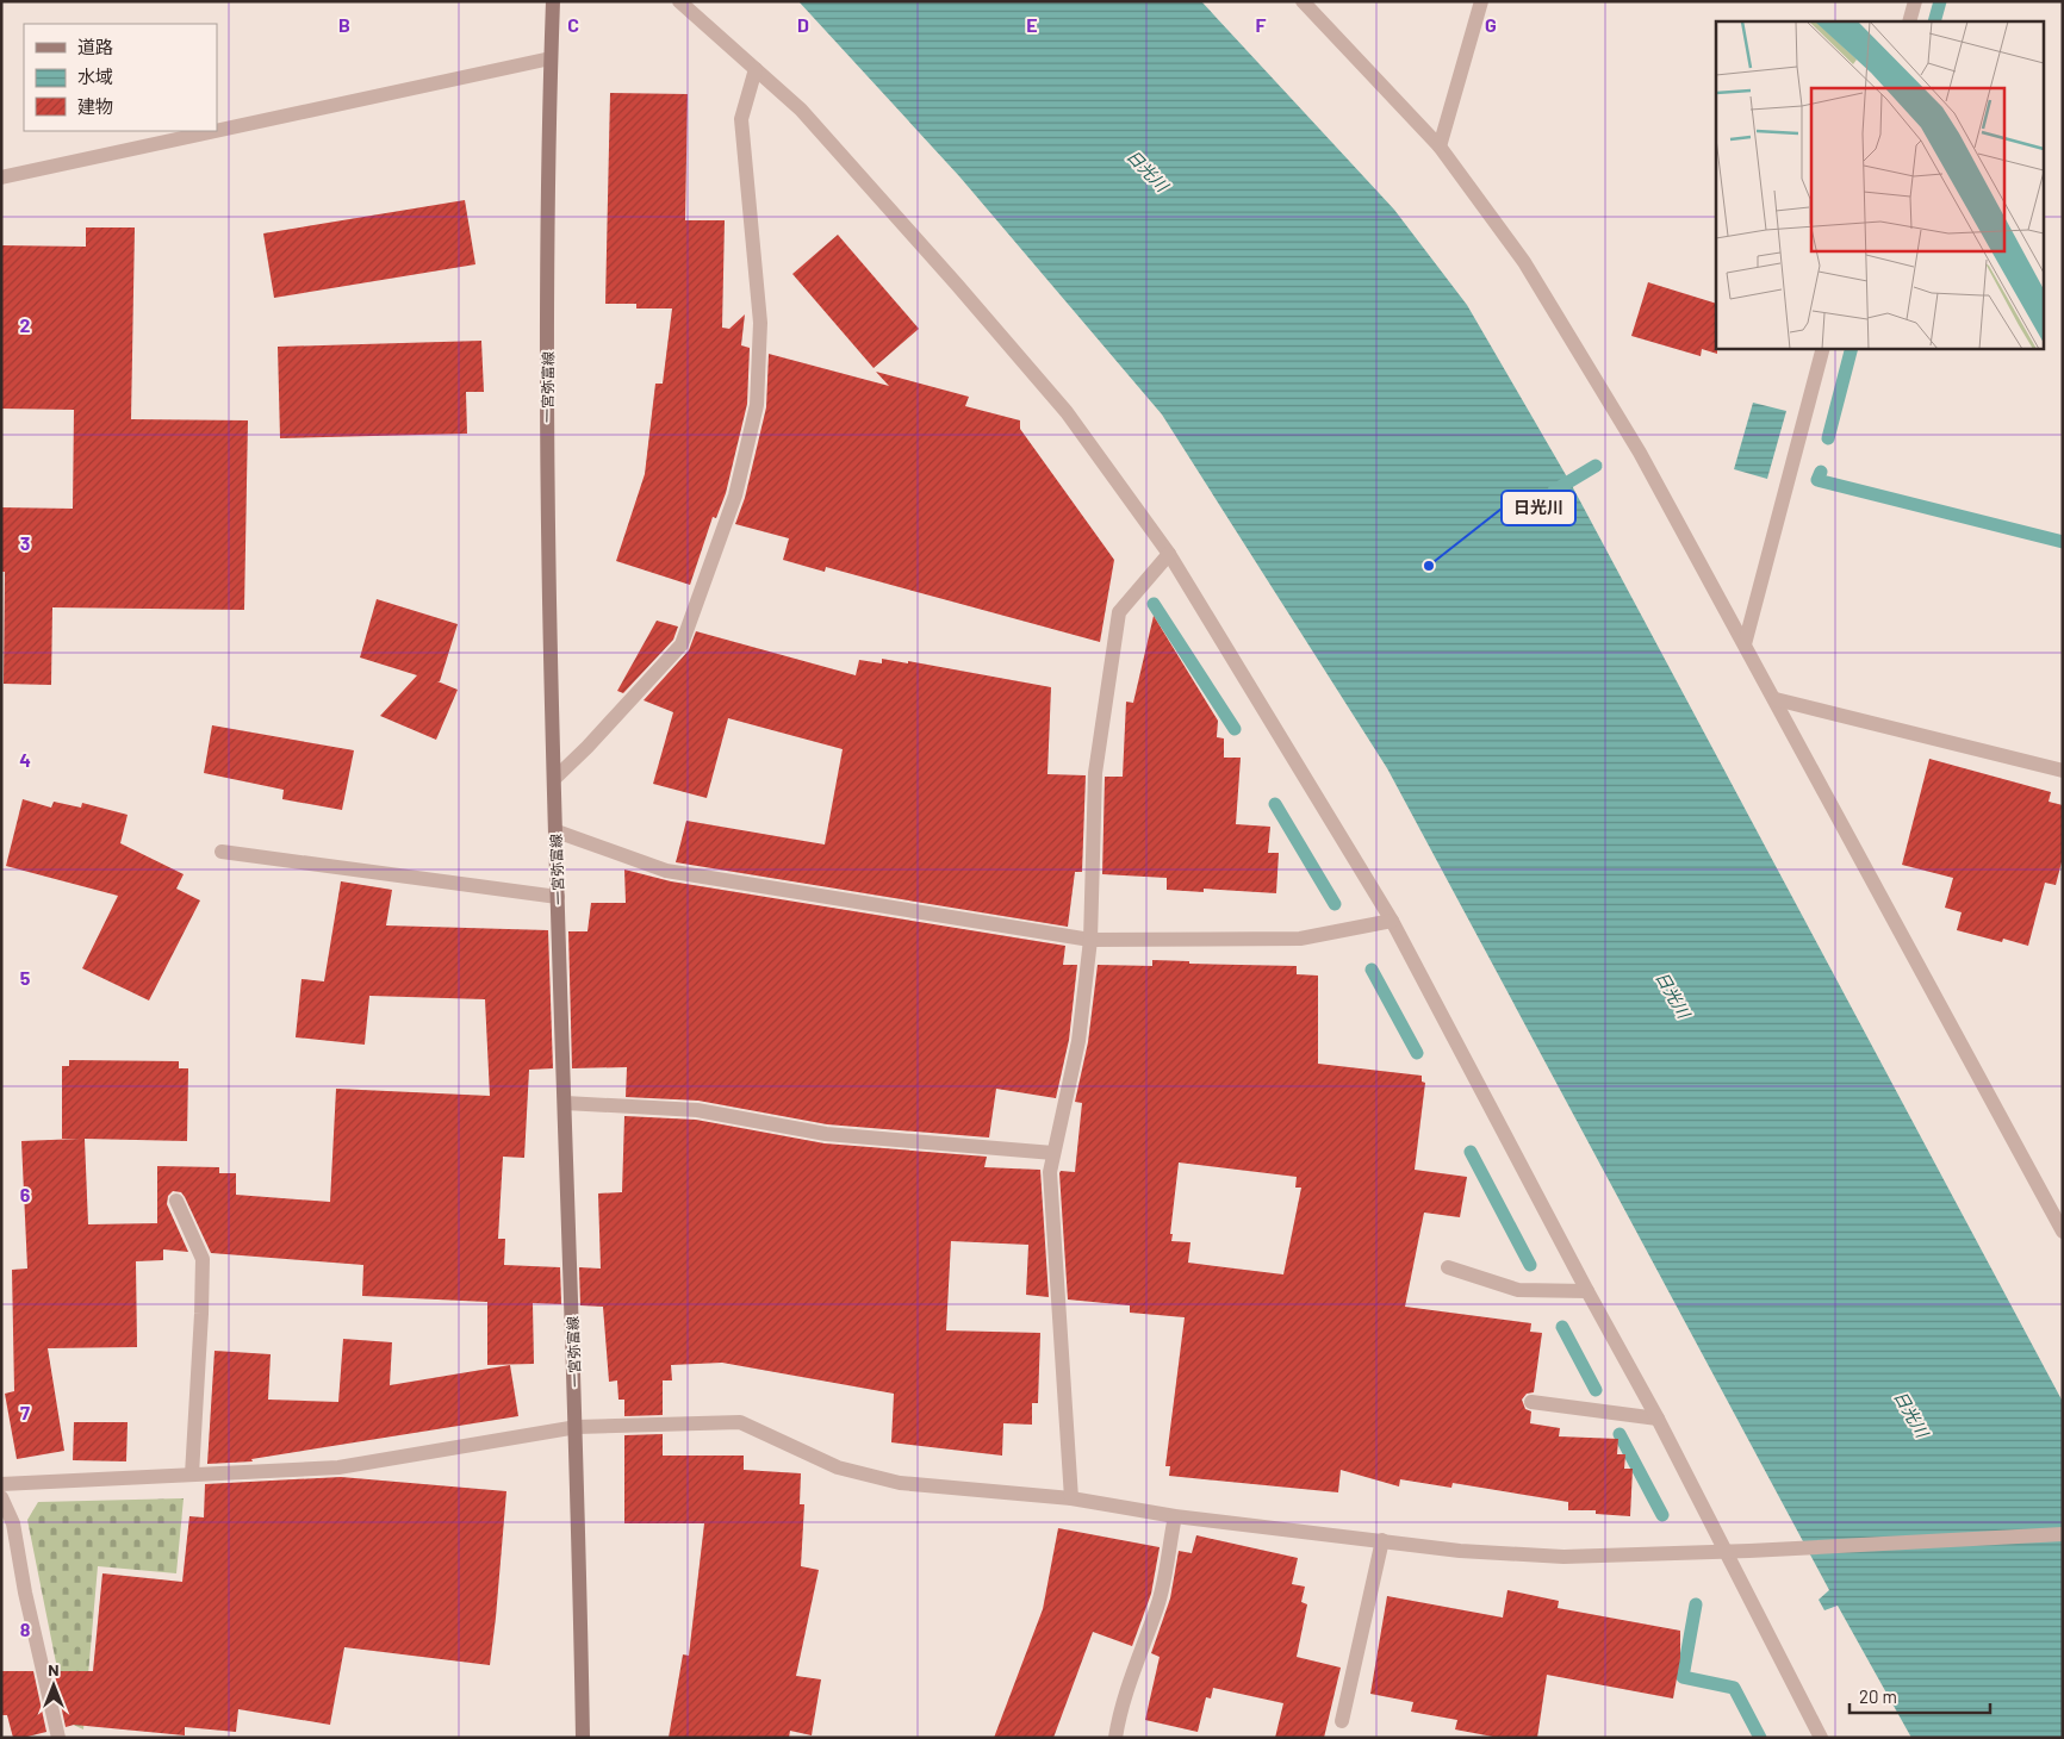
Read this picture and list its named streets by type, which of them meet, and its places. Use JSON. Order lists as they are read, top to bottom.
{
  "streets": {
    "main road": ["一宮弥富線"]
  },
  "water": ["日光川"],
  "places": ["日光川"],
  "legend": ["道路", "水域", "建物"],
  "scale_bar": "20 m",
  "north": "top",
  "grid": {
    "columns": [
      "B",
      "C",
      "D",
      "E",
      "F",
      "G"
    ],
    "rows": [
      "2",
      "3",
      "4",
      "5",
      "6",
      "7",
      "8"
    ]
  }
}
